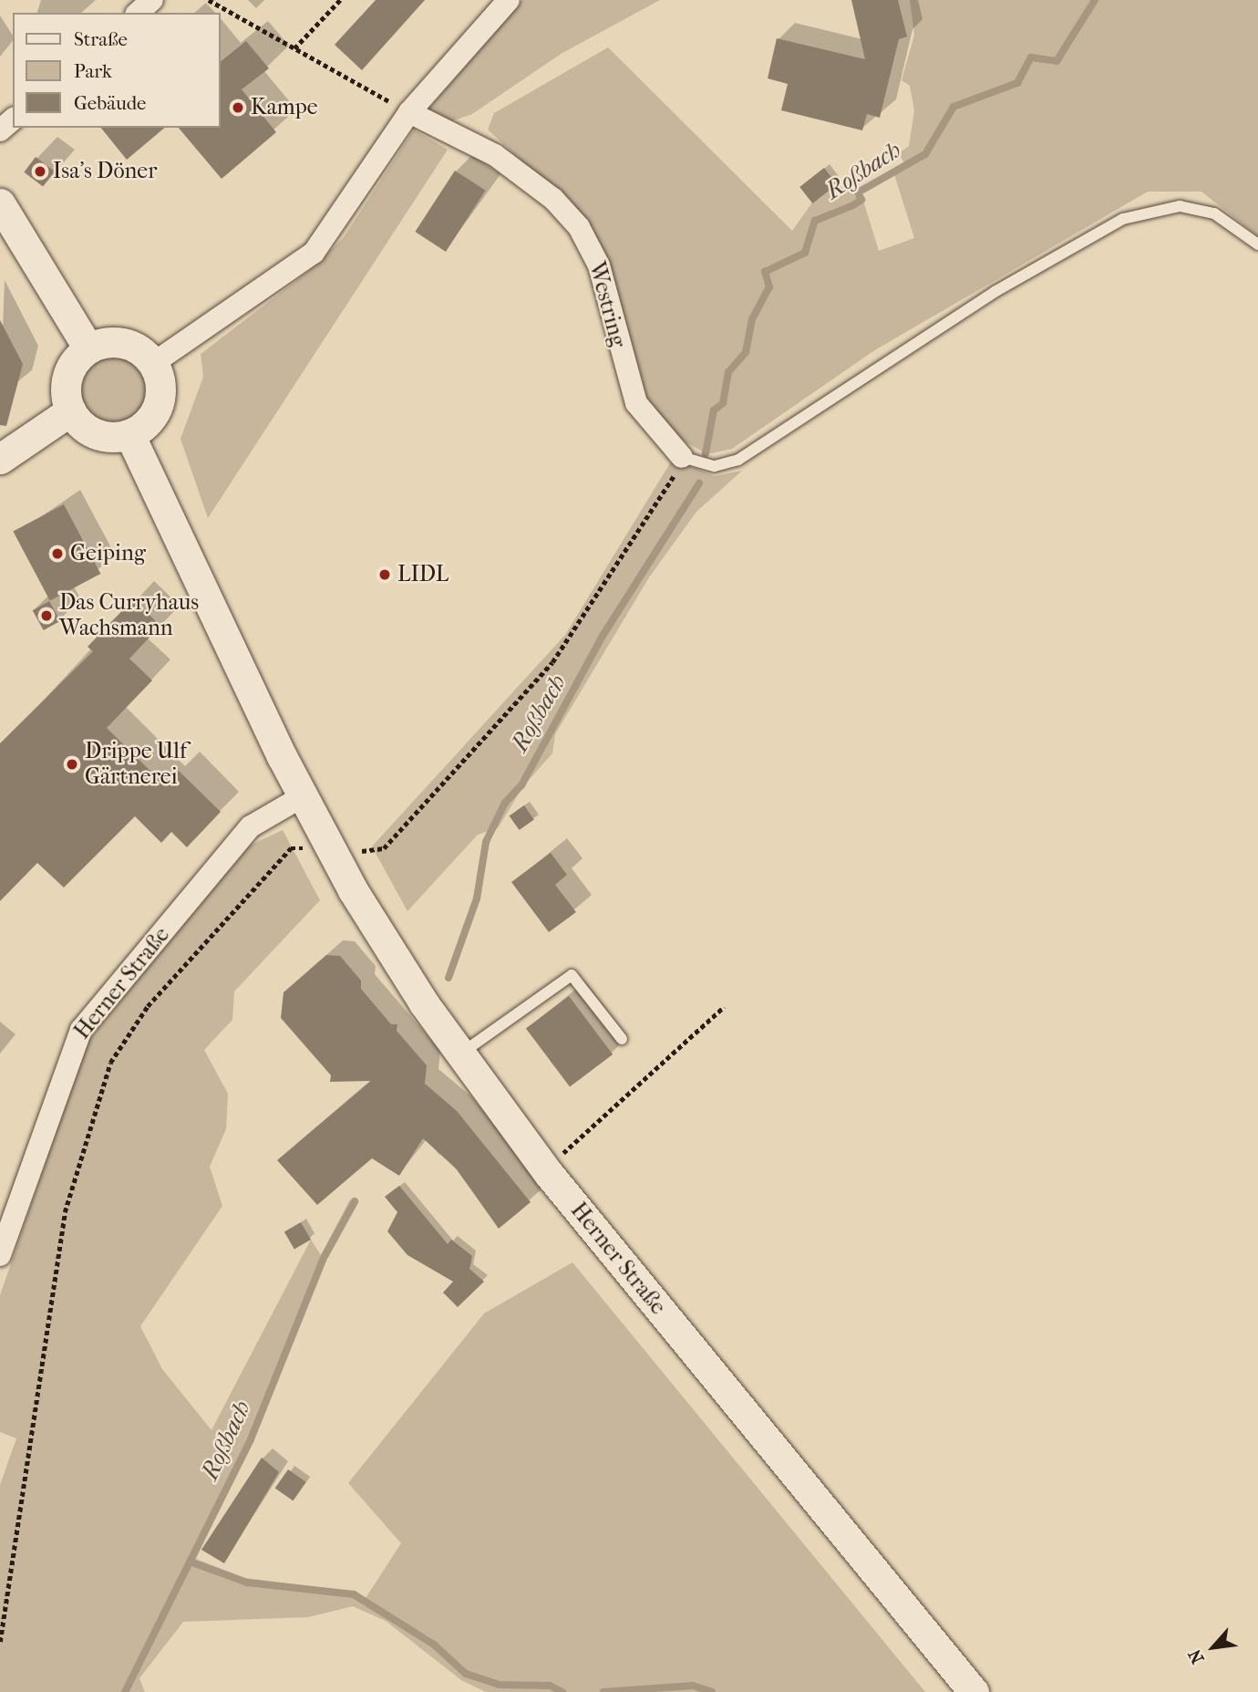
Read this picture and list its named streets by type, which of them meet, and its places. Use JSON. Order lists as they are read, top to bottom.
{
  "streets": {
    "main road": ["Herner Straße"],
    "street": ["Westring"]
  },
  "water": ["Roßbach"],
  "places": [
    "Kampe",
    "Isa’s Döner",
    "Geiping",
    "LIDL",
    "Das Curryhaus Wachsmann",
    "Drippe Ulf Gärtnerei"
  ],
  "legend": ["Straße", "Park", "Gebäude"],
  "north": "bottom left"
}
